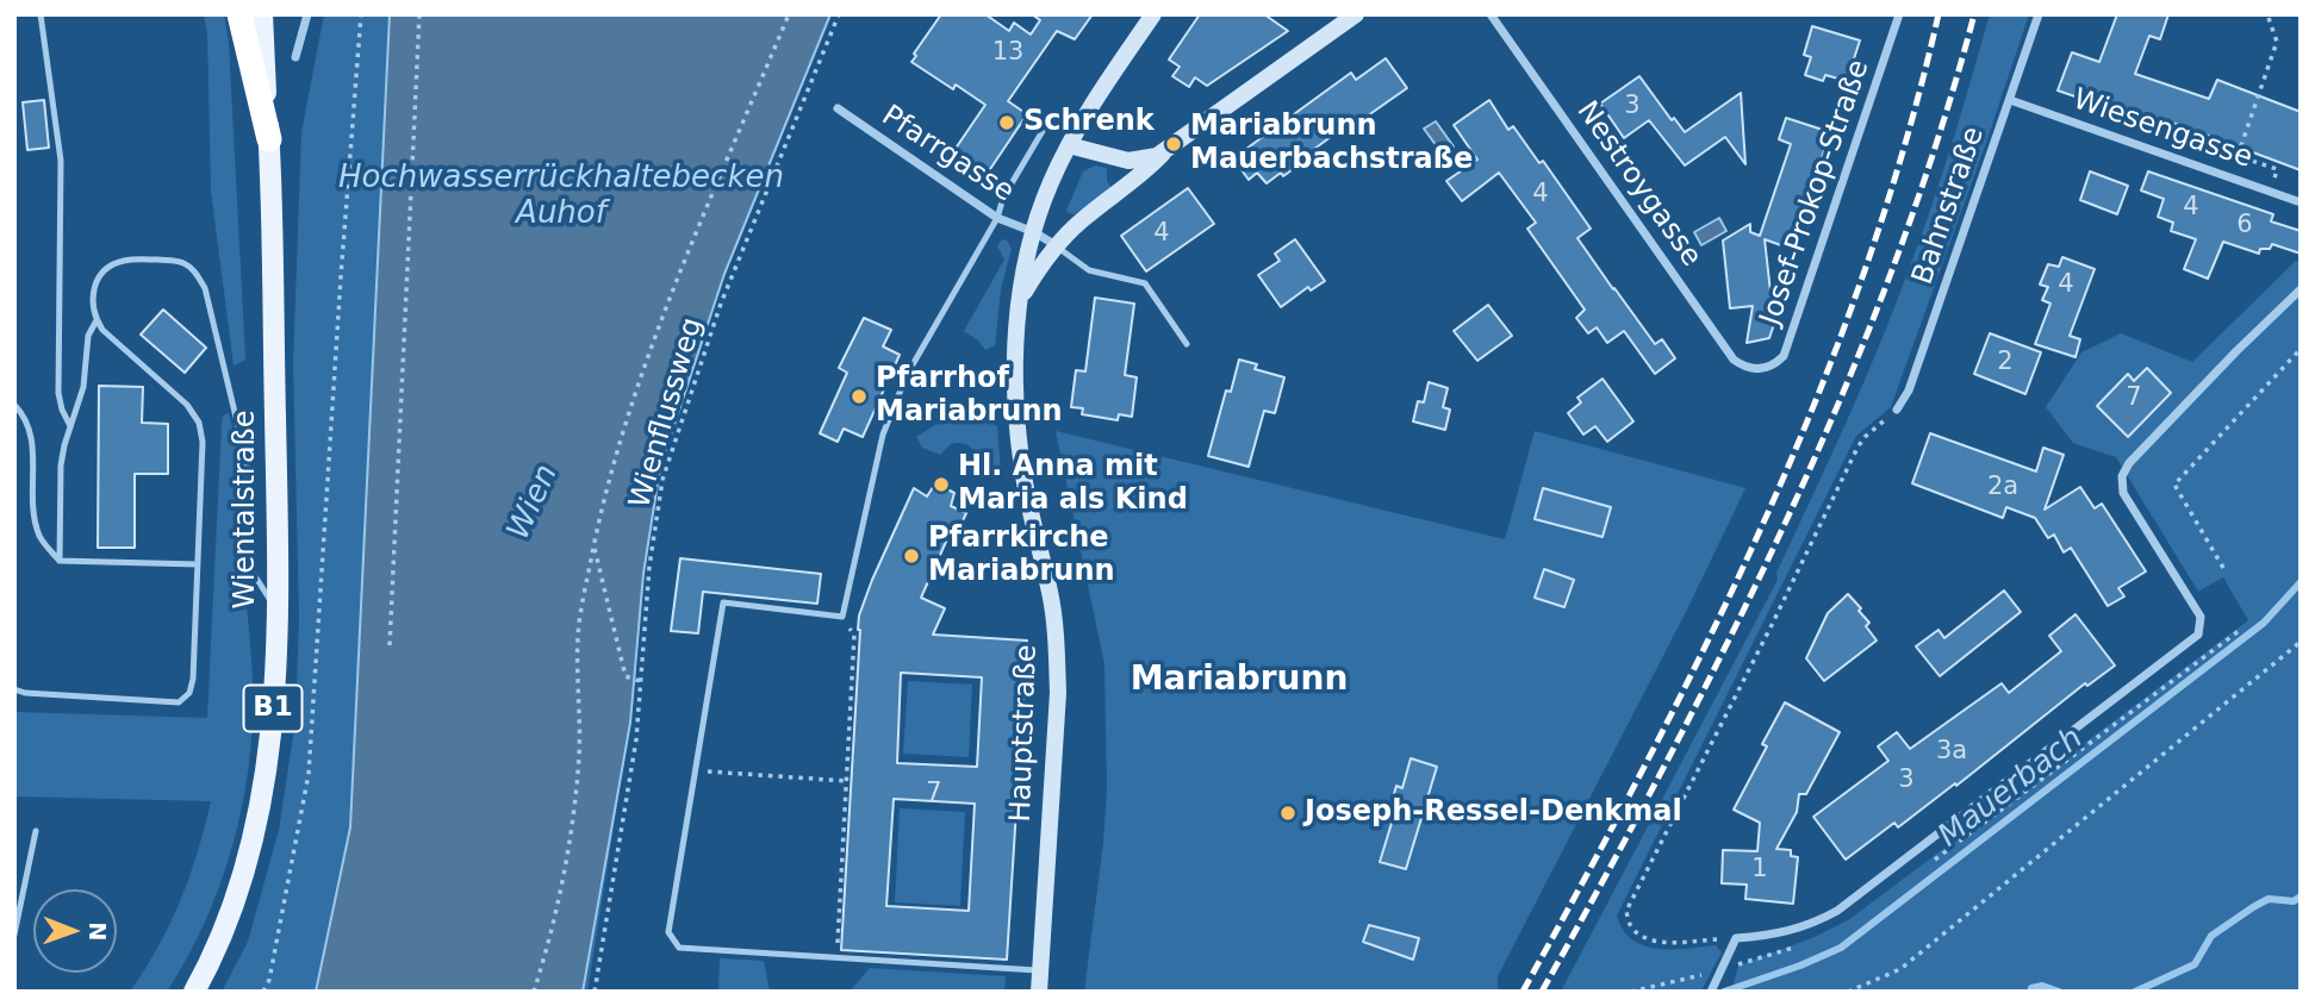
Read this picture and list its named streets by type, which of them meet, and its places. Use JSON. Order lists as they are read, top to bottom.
{
  "streets": {
    "main road": ["Wientalstraße", "B1", "Hauptstraße"],
    "street": [
      "Wiesengasse",
      "Pfarrgasse",
      "Nestroygasse",
      "Josef-Prokop-Straße",
      "Bahnstraße"
    ],
    "path": ["Wienflussweg"]
  },
  "crossings": [
    ["Wiesengasse", "Bahnstraße"],
    ["Pfarrgasse", "Hauptstraße"],
    ["Nestroygasse", "Josef-Prokop-Straße"]
  ],
  "districts": ["Mariabrunn"],
  "water": ["Hochwasserrückhaltebecken Auhof", "Wien", "Mauerbach"],
  "places": [
    "Schrenk",
    "Mariabrunn Mauerbachstraße",
    "Pfarrhof Mariabrunn",
    "Hl. Anna mit Maria als Kind",
    "Pfarrkirche Mariabrunn",
    "Joseph-Ressel-Denkmal"
  ],
  "house_numbers": [
    "13",
    "3",
    "4",
    "4",
    "6",
    "4",
    "4",
    "2",
    "7",
    "2a",
    "3a",
    "3",
    "7",
    "1"
  ],
  "north": "right"
}
